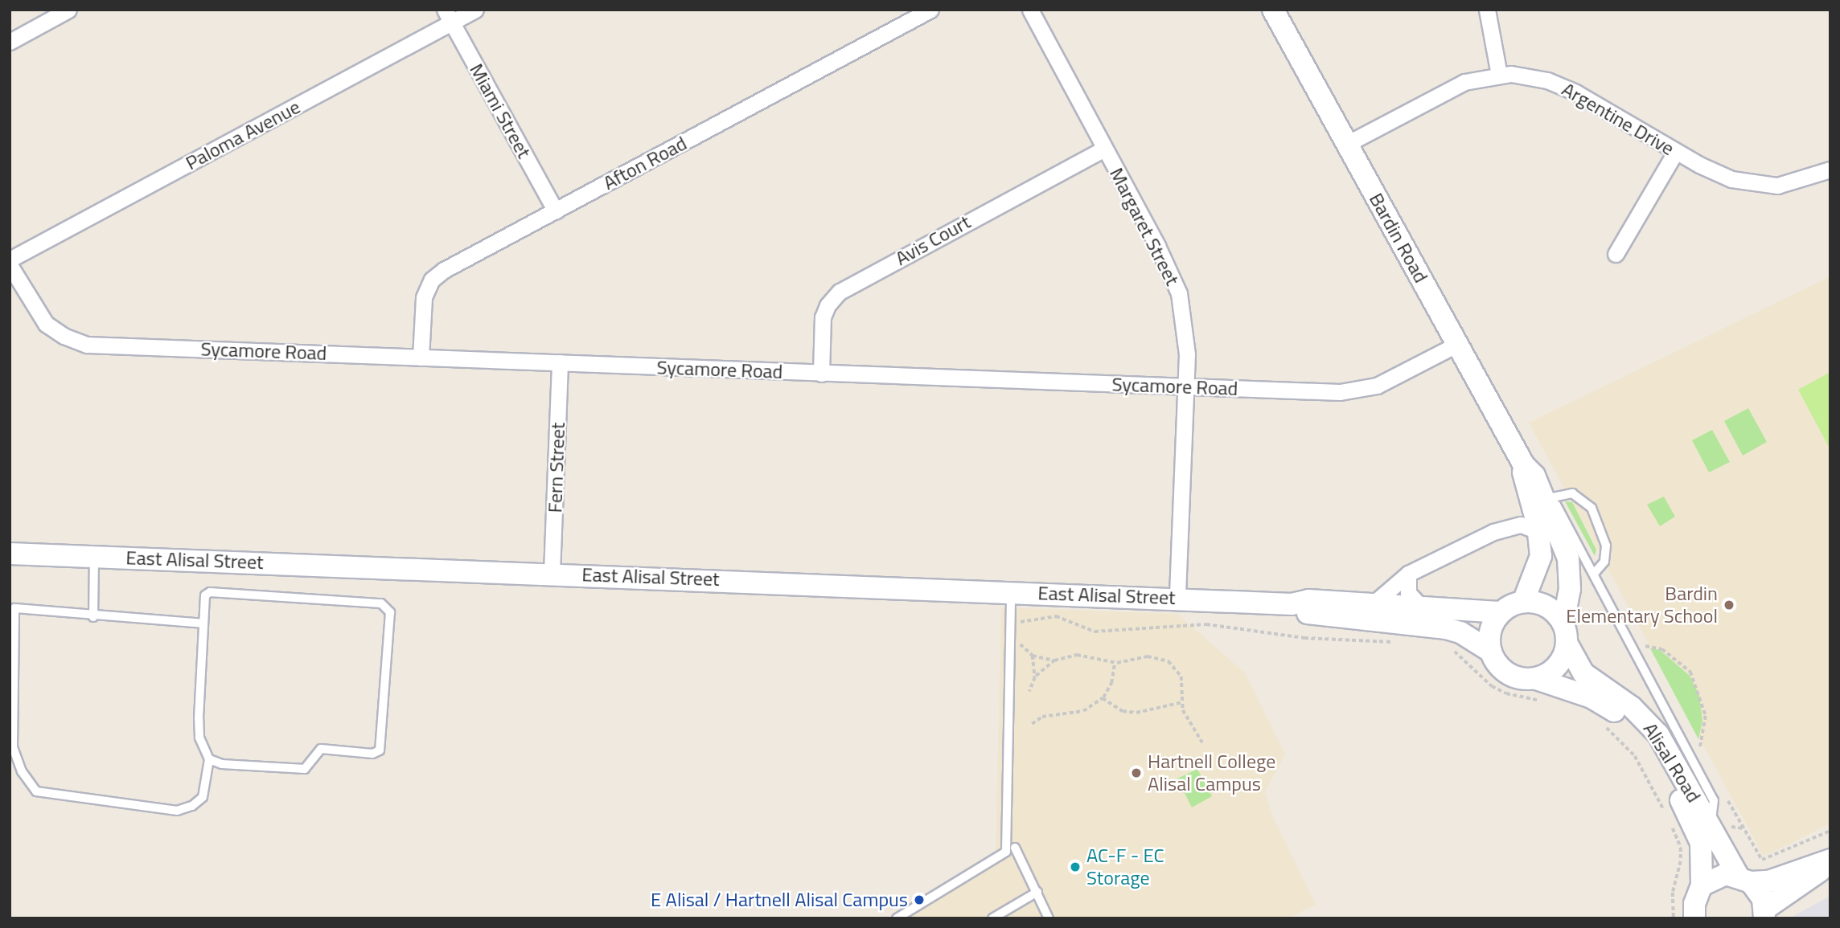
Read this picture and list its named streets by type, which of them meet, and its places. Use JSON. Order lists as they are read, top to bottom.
{
  "streets": {
    "street": [
      "Miami Street",
      "Argentine Drive",
      "Paloma Avenue",
      "Afton Road",
      "Margaret Street",
      "Bardin Road",
      "Avis Court",
      "Sycamore Road",
      "Fern Street",
      "East Alisal Street",
      "Alisal Road"
    ]
  },
  "crossings": [
    ["Miami Street", "Paloma Avenue"],
    ["Miami Street", "Afton Road"],
    ["Argentine Drive", "Bardin Road"],
    ["Afton Road", "Sycamore Road"],
    ["Margaret Street", "Avis Court"],
    ["Margaret Street", "Sycamore Road"],
    ["Margaret Street", "East Alisal Street"],
    ["Bardin Road", "Sycamore Road"],
    ["Bardin Road", "East Alisal Street"],
    ["Bardin Road", "Alisal Road"],
    ["Avis Court", "Sycamore Road"],
    ["Sycamore Road", "Fern Street"],
    ["Fern Street", "East Alisal Street"],
    ["East Alisal Street", "Alisal Road"]
  ],
  "places": [
    "Bardin Elementary School",
    "Hartnell College Alisal Campus",
    "AC-F - EC Storage",
    "E Alisal / Hartnell Alisal Campus"
  ]
}
